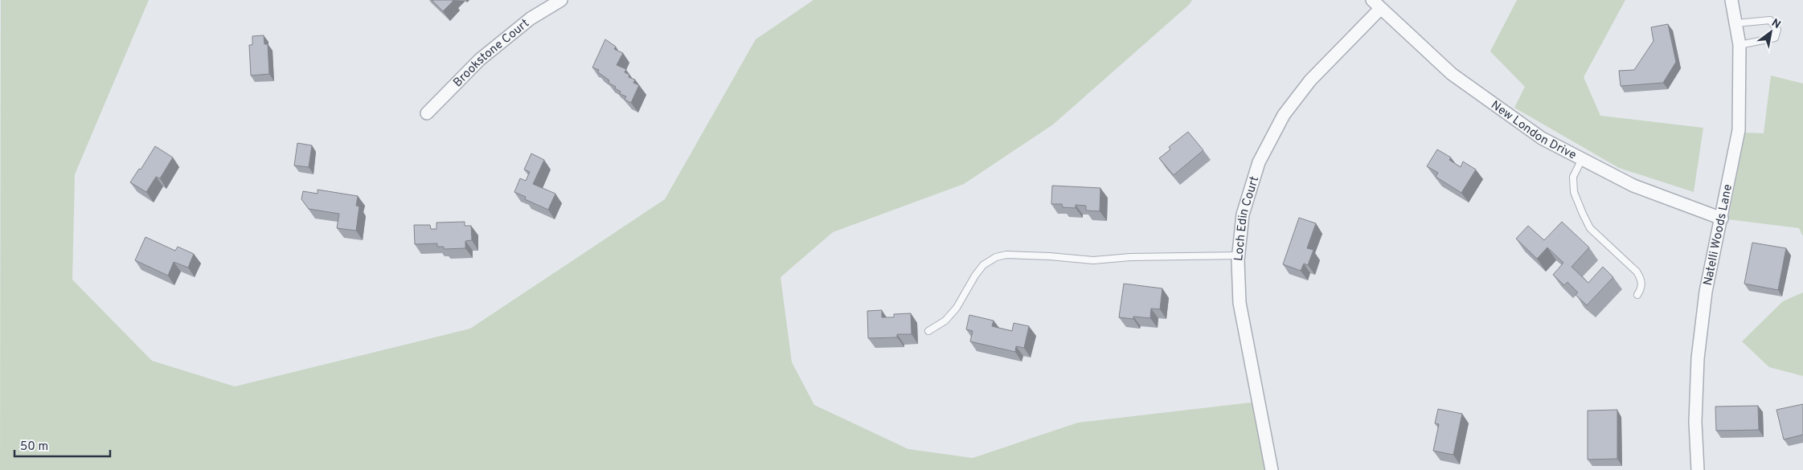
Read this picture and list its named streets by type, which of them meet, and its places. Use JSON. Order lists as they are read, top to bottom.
{
  "streets": {
    "street": [
      "Brookstone Court",
      "New London Drive",
      "Loch Edin Court",
      "Natelli Woods Lane"
    ]
  },
  "crossings": [
    ["New London Drive", "Loch Edin Court"],
    ["New London Drive", "Natelli Woods Lane"]
  ],
  "scale_bar": "50 m",
  "north": "top right"
}
